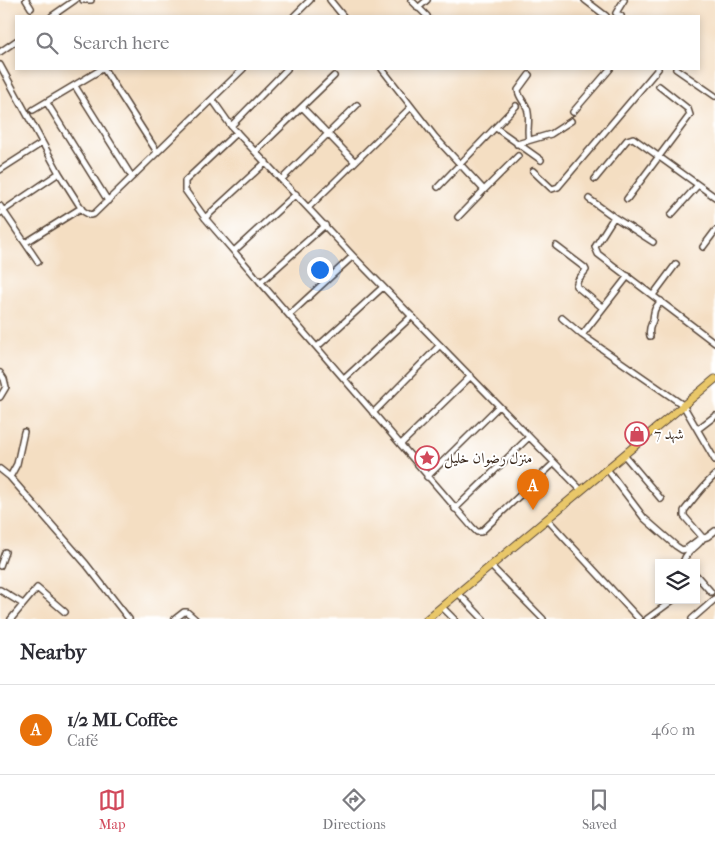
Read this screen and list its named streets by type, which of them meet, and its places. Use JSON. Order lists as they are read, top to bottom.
{
  "places": {
    "shop": ["شهد 7"],
    "place": ["منزل رضوان خليل"]
  },
  "page": {
    "search": "Search here",
    "pins": "A",
    "heading": "Nearby",
    "list": [
      {
        "mark": "A",
        "name": "1/2 ML Coffee",
        "note": "Café",
        "value": "460 m"
      }
    ],
    "nav": ["Map", "Directions", "Saved"]
  }
}
